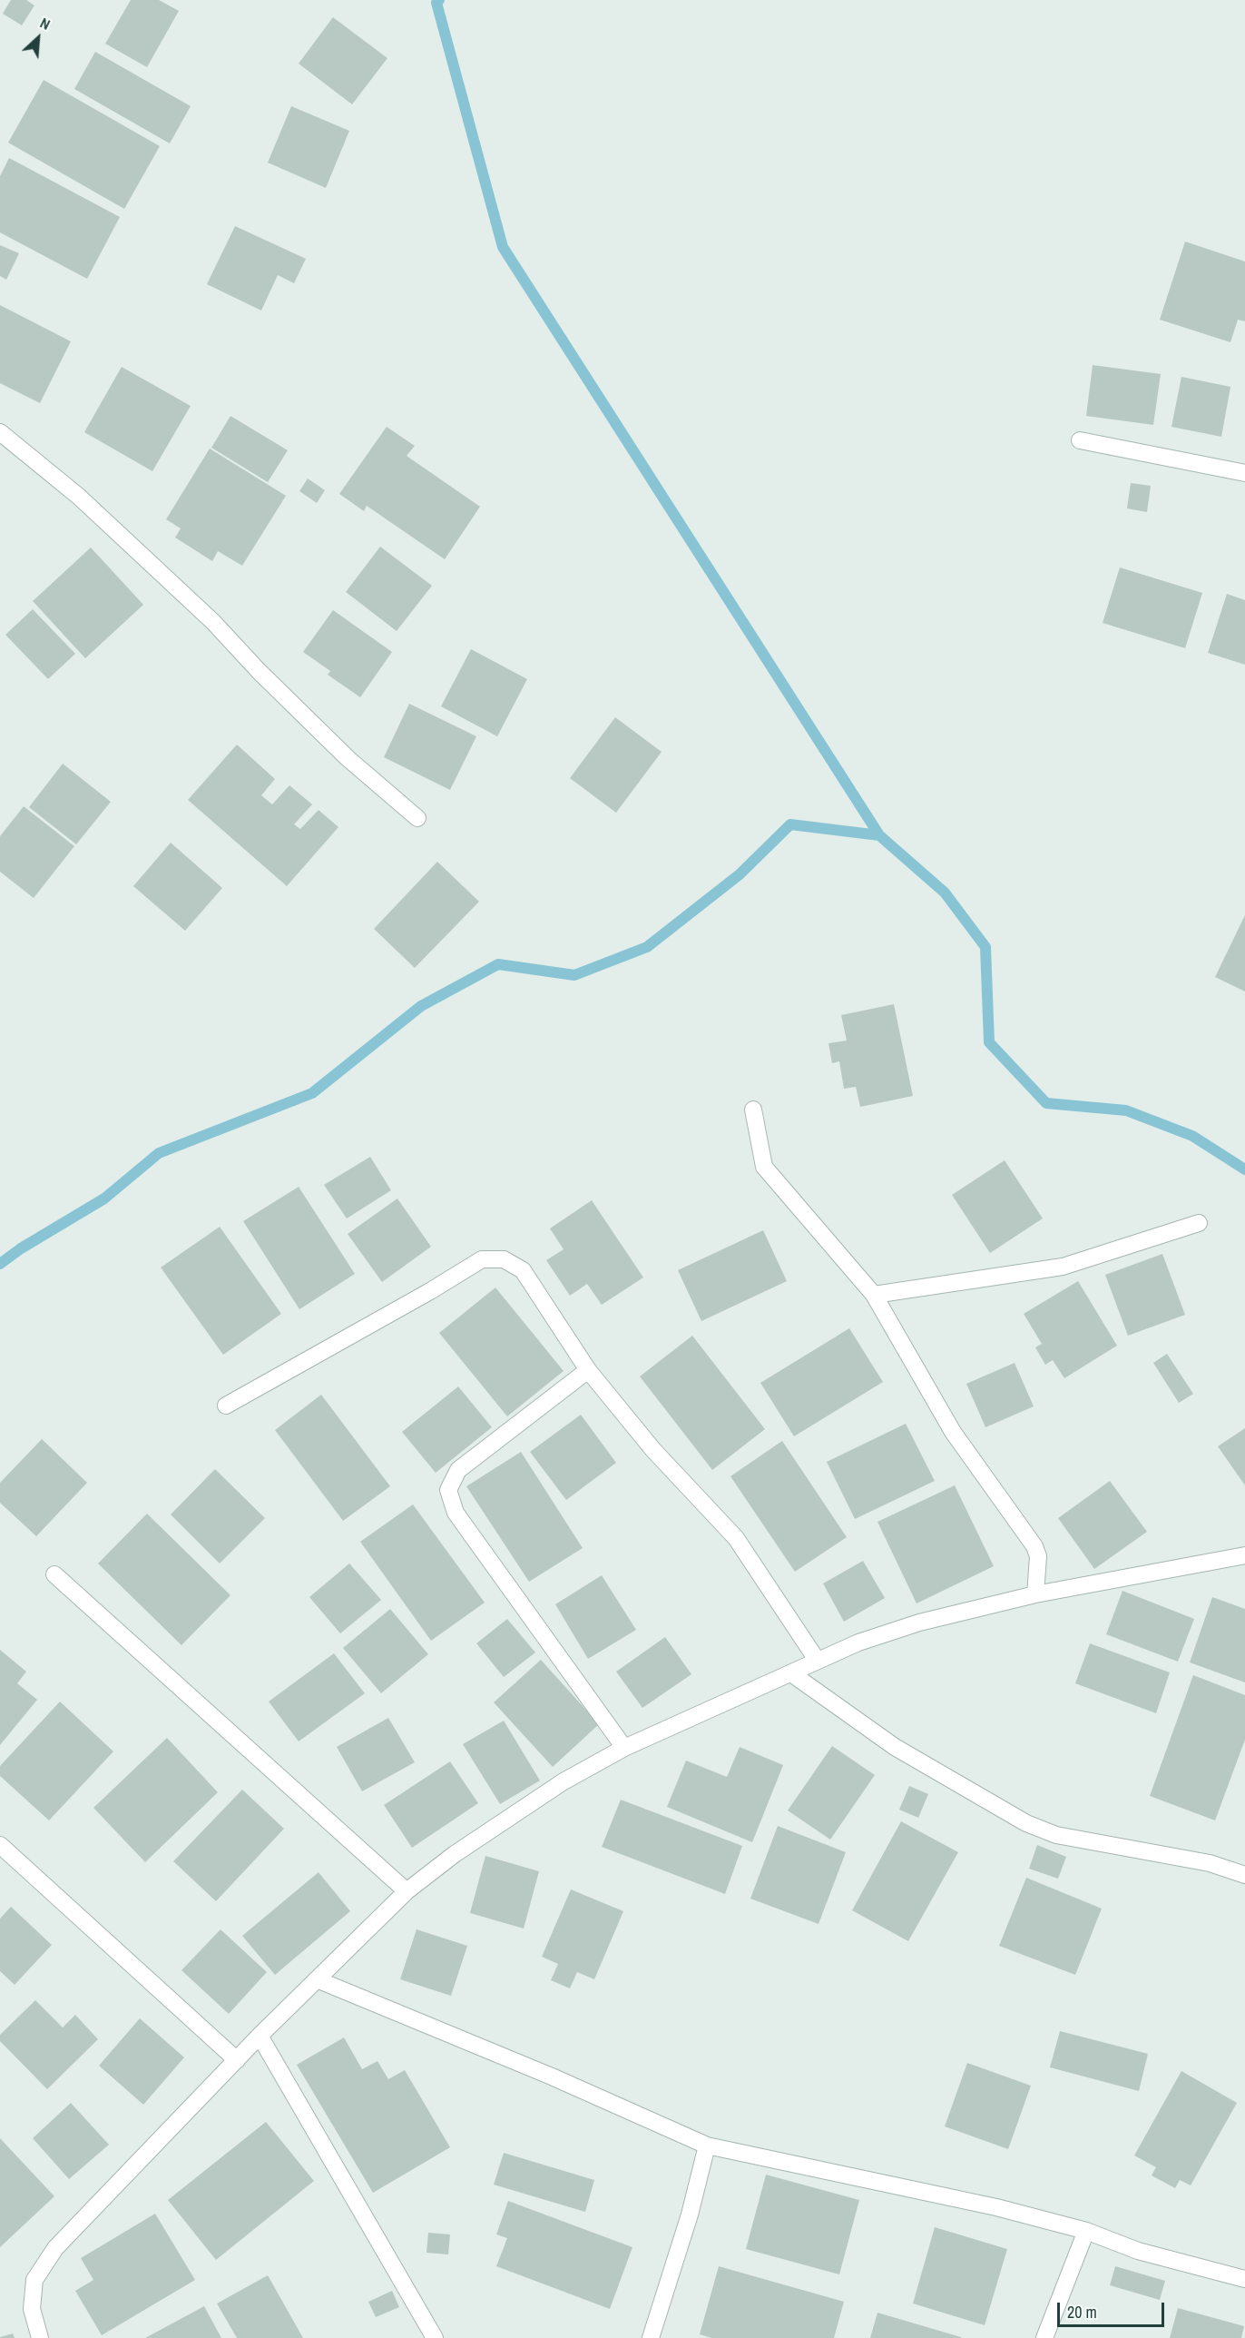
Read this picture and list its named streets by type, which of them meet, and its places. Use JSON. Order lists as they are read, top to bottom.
{
  "scale_bar": "20 m",
  "north": "top right"
}
